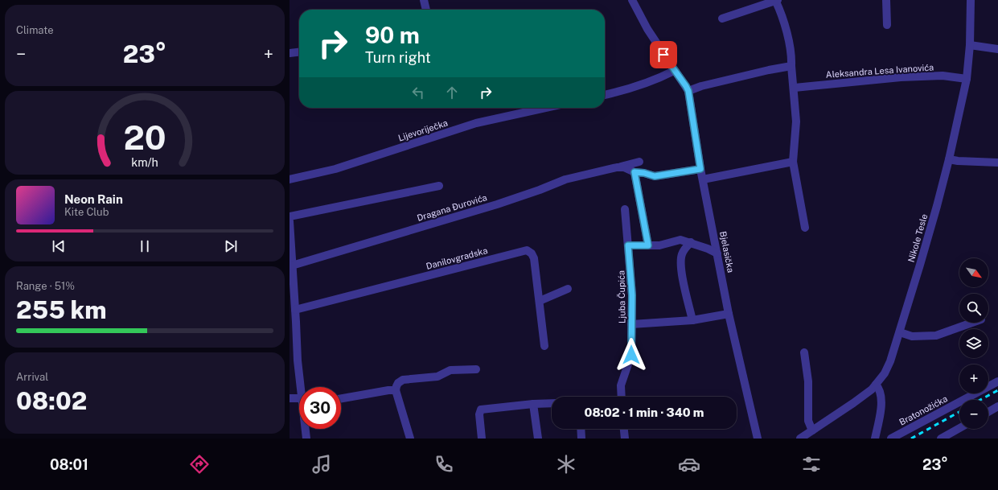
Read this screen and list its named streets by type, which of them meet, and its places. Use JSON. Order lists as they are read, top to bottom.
{
  "streets": {
    "street": [
      "Aleksandra Lesa Ivanovića",
      "Lijevoriječka",
      "Dragana Đurovića",
      "Nikole Tesle",
      "Bjelasička",
      "Danilovgradska",
      "Ljuba Čupića",
      "Bratonožićka"
    ]
  },
  "crossings": [
    ["Aleksandra Lesa Ivanovića", "Nikole Tesle"],
    ["Dragana Đurovića", "Bjelasička"]
  ],
  "north": "bottom right",
  "page": {
    "tile": [
      "Climate",
      ["Range · 51%", "255 km"],
      ["Arrival", "08:02"]
    ],
    "turn": ["90 m", "Turn right"],
    "heat": ["−", "23°", "+"],
    "song": ["Neon Rain", "Kite Club"],
    "map_buttons": ["+", "−"],
    "limit": "30",
    "trip": "08:02 · 1 min · 340 m",
    "tabs": ["08:01", "23°"],
    "gauge": ["20", "km/h"]
  }
}
